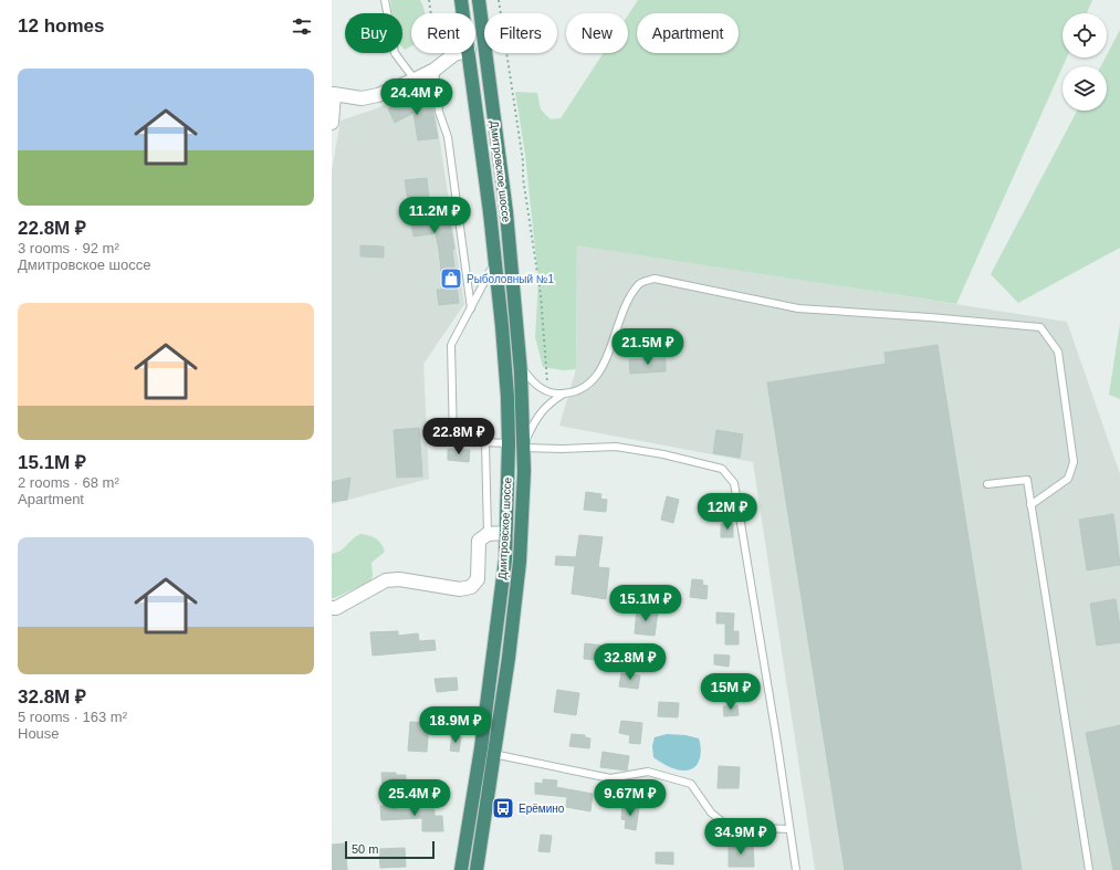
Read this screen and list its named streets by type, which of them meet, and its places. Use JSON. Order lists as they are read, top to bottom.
{
  "streets": {
    "highway": ["Дмитровское шоссе"]
  },
  "places": {
    "shop": ["Рыболовный №1"],
    "bus stop": ["Ерёмино"]
  },
  "scale_bar": "50 m",
  "page": {
    "heading": "12 homes",
    "chip": [
      "Buy",
      "Rent",
      "Filters",
      "New",
      "Apartment"
    ],
    "list": [
      {
        "name": "22.8M ₽",
        "note": "3 rooms · 92 m² · Дмитровское шоссе"
      },
      {
        "name": "15.1M ₽",
        "note": "2 rooms · 68 m² · Apartment"
      },
      {
        "name": "32.8M ₽",
        "note": "5 rooms · 163 m² · House"
      }
    ],
    "price": [
      "24.4M ₽",
      "11.2M ₽",
      "21.5M ₽",
      "22.8M ₽",
      "12M ₽",
      "15.1M ₽",
      "32.8M ₽",
      "15M ₽",
      "18.9M ₽",
      "25.4M ₽",
      "9.67M ₽",
      "34.9M ₽"
    ],
    "scale": "50 m"
  }
}
